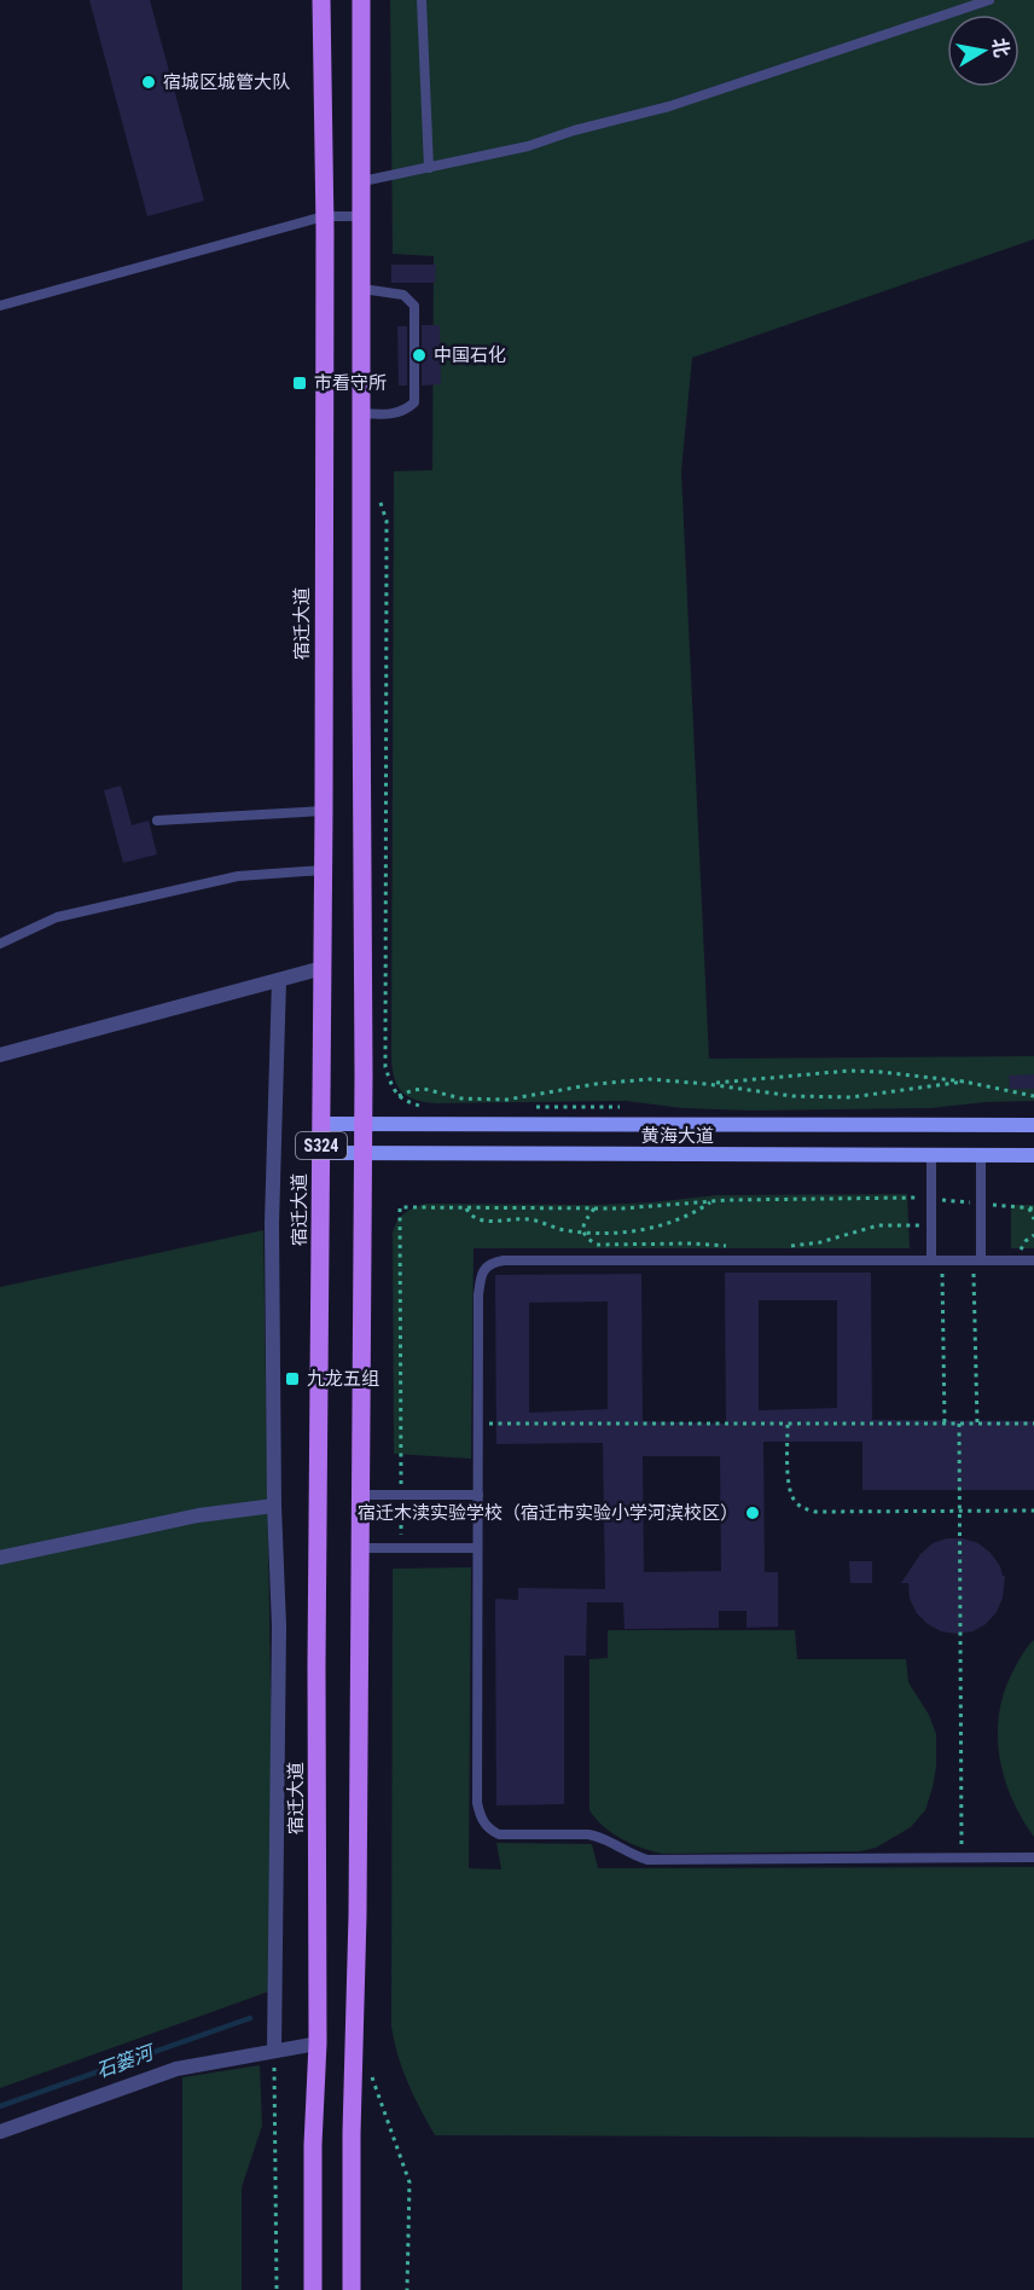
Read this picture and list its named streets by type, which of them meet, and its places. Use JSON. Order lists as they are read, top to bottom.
{
  "streets": {
    "main road": ["宿迁大道", "黄海大道", "S324"]
  },
  "crossings": [
    ["宿迁大道", "黄海大道"],
    ["黄海大道", "S324"]
  ],
  "water": ["石篓河"],
  "places": {
    "other": ["宿城区城管大队", "中国石化", "宿迁木渎实验学校（宿迁市实验小学河滨校区）"],
    "transit": ["市看守所", "九龙五组"]
  },
  "north": "right"
}
